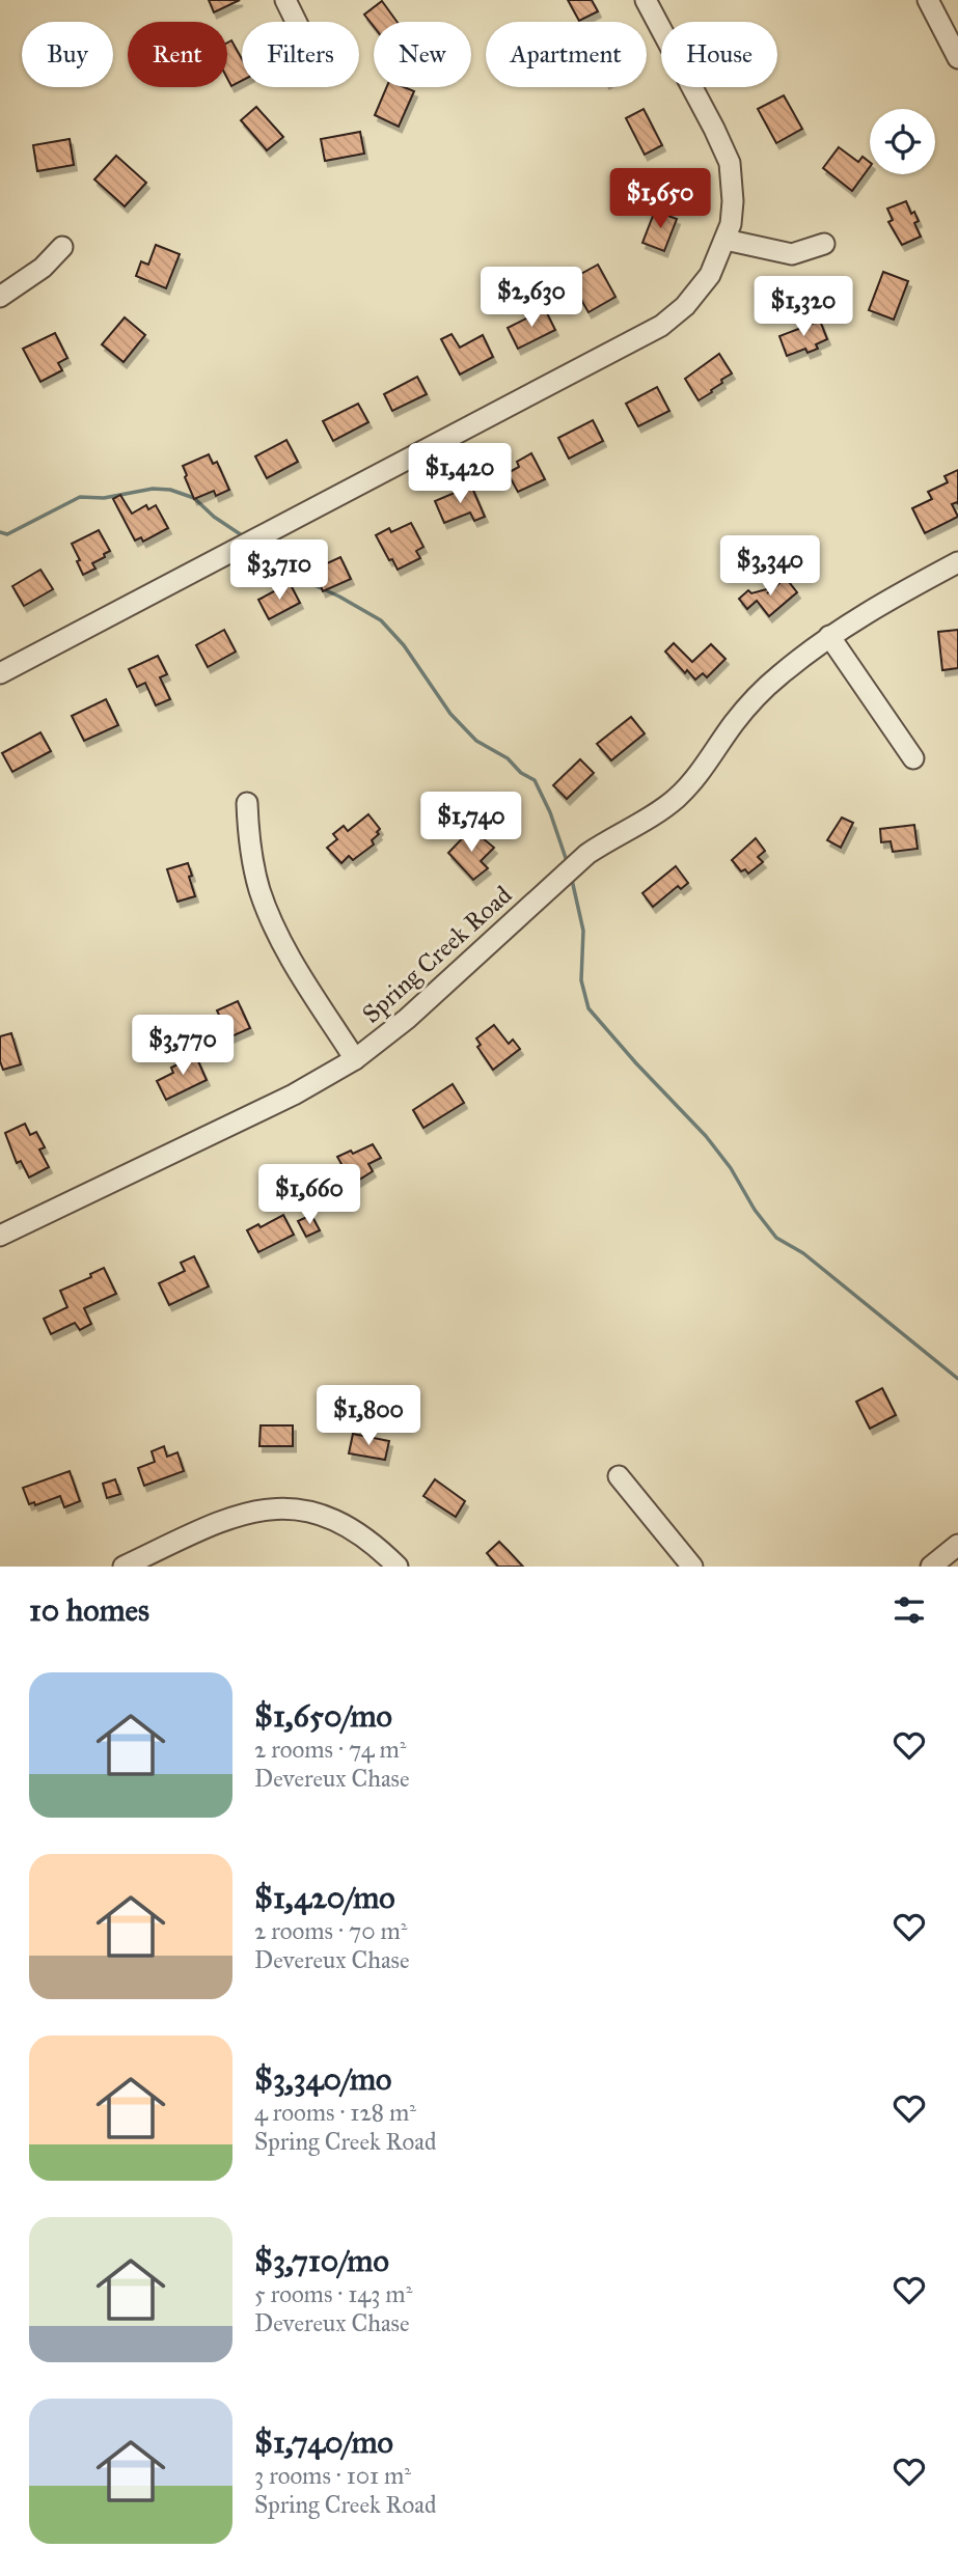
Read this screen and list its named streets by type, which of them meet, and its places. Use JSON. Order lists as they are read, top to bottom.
{
  "streets": {
    "street": ["Spring Creek Road"]
  },
  "page": {
    "chip": [
      "Buy",
      "Rent",
      "Filters",
      "New",
      "Apartment",
      "House"
    ],
    "price": [
      "$1,650",
      "$2,630",
      "$1,320",
      "$1,420",
      "$3,340",
      "$3,710",
      "$1,740",
      "$3,770",
      "$1,660",
      "$1,800"
    ],
    "heading": "10 homes",
    "list": [
      {
        "name": "$1,650/mo",
        "note": "2 rooms · 74 m² · Devereux Chase"
      },
      {
        "name": "$1,420/mo",
        "note": "2 rooms · 70 m² · Devereux Chase"
      },
      {
        "name": "$3,340/mo",
        "note": "4 rooms · 128 m² · Spring Creek Road"
      },
      {
        "name": "$3,710/mo",
        "note": "5 rooms · 143 m² · Devereux Chase"
      },
      {
        "name": "$1,740/mo",
        "note": "3 rooms · 101 m² · Spring Creek Road"
      }
    ]
  }
}
